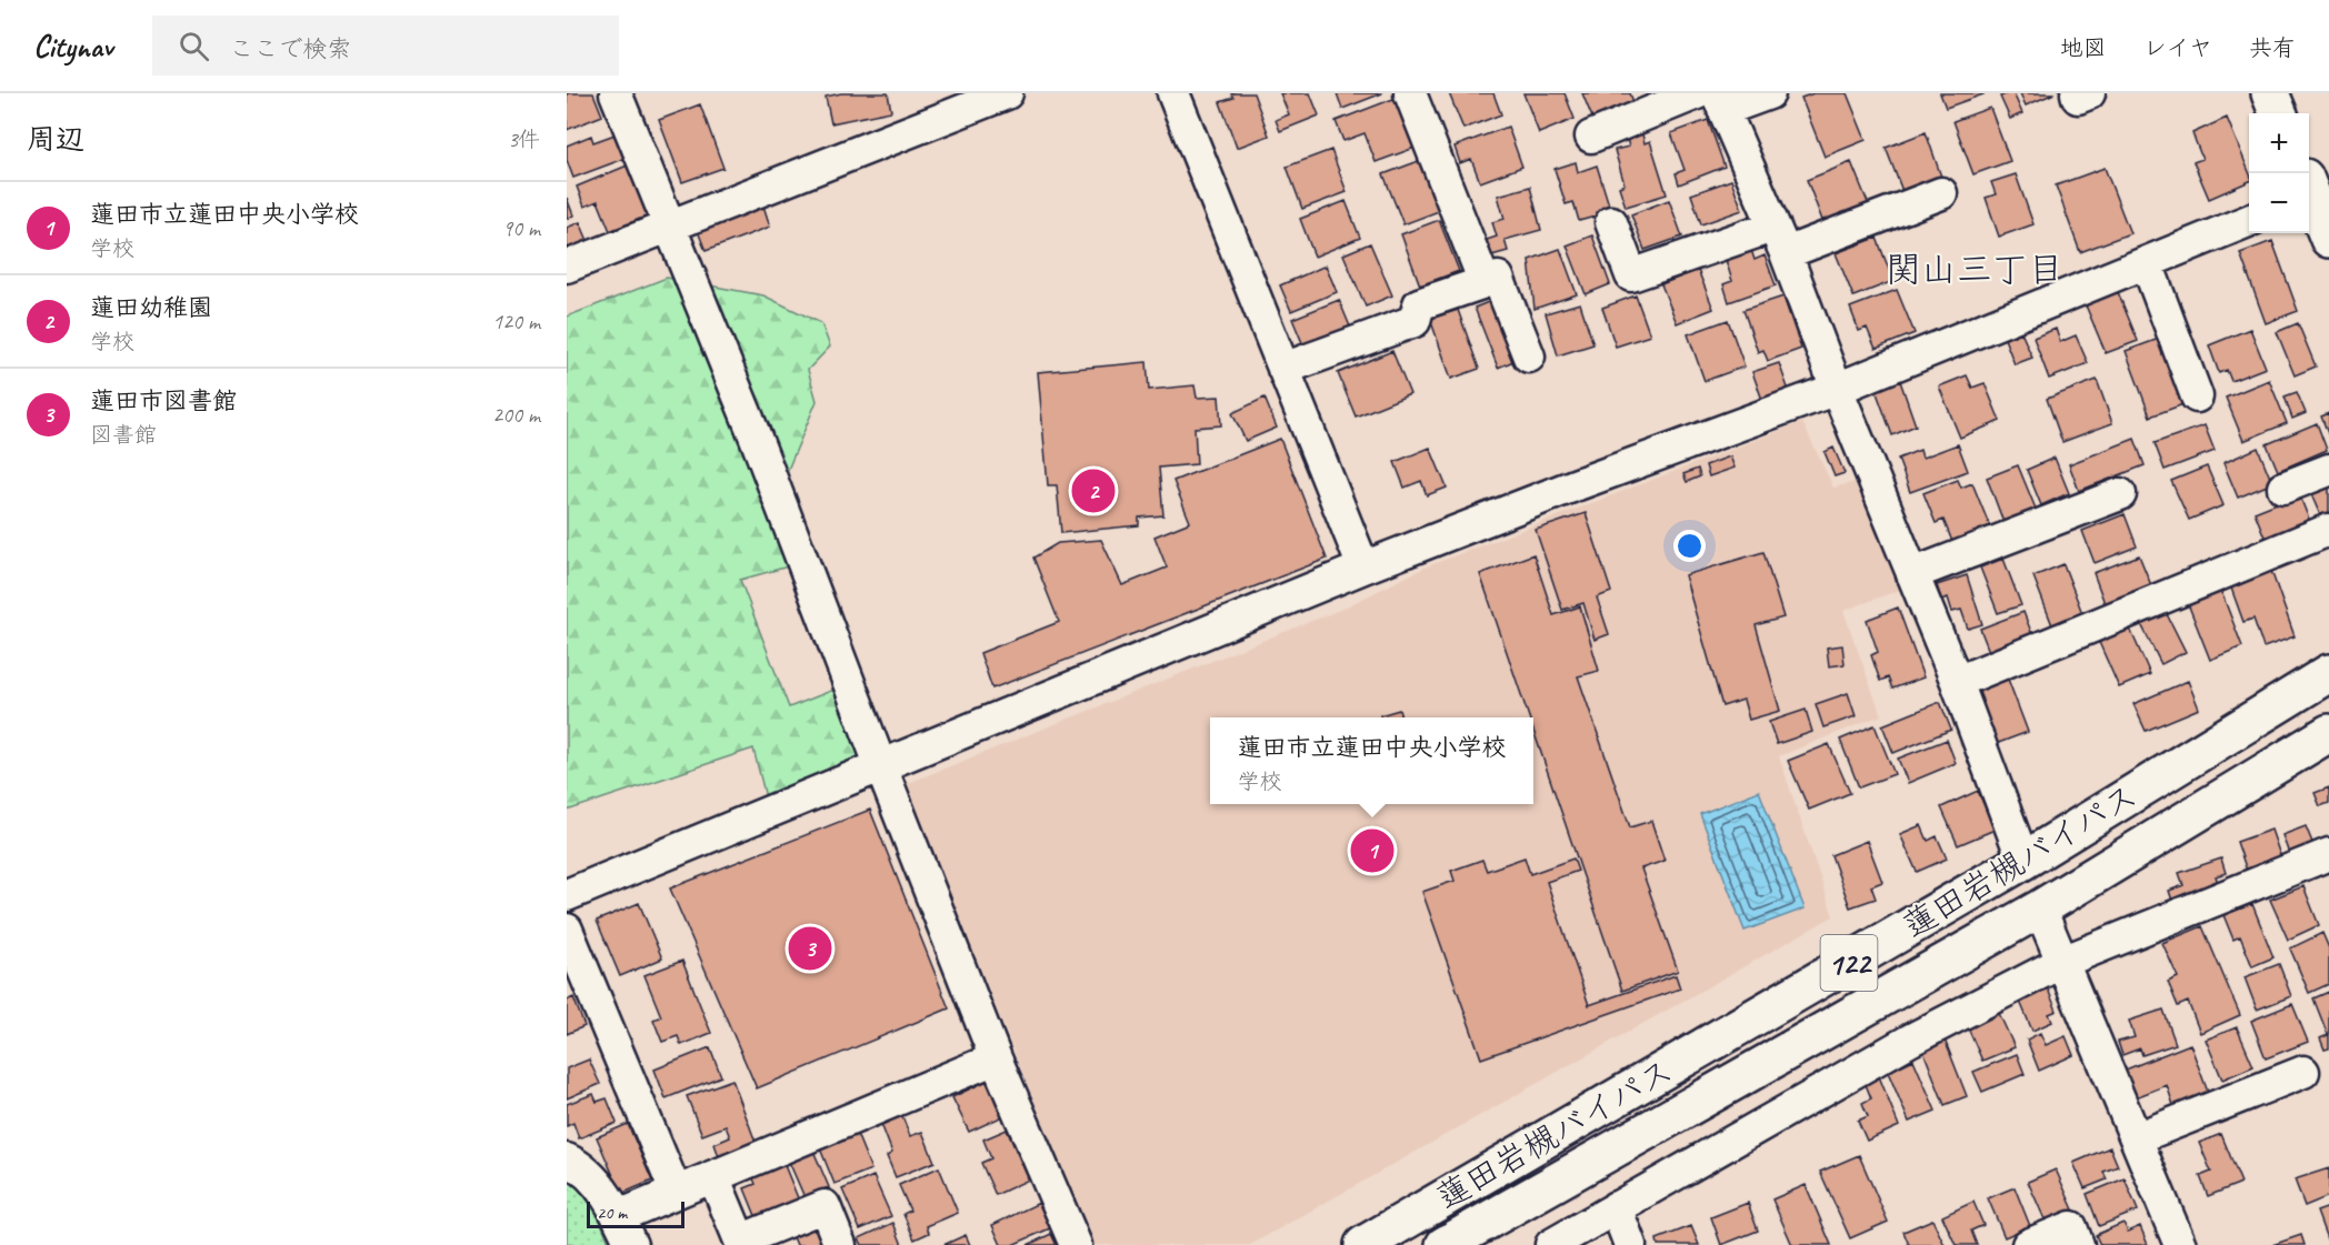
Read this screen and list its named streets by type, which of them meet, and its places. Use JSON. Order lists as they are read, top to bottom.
{
  "streets": {
    "main road": ["蓮田岩槻バイパス", "122"]
  },
  "districts": ["関山三丁目"],
  "scale_bar": "20 m",
  "page": {
    "header": "Citynav",
    "search": "ここで検索",
    "nav": ["地図", "レイヤ", "共有"],
    "heading": ["周辺", "3件"],
    "map_buttons": ["+", "−"],
    "list": [
      {
        "mark": "1",
        "name": "蓮田市立蓮田中央小学校",
        "note": "学校",
        "value": "90 m"
      },
      {
        "mark": "2",
        "name": "蓮田幼稚園",
        "note": "学校",
        "value": "120 m"
      },
      {
        "mark": "3",
        "name": "蓮田市図書館",
        "note": "図書館",
        "value": "200 m"
      }
    ],
    "pins": ["2", "1", "3"],
    "popup": ["蓮田市立蓮田中央小学校", "学校"],
    "scale": "20 m"
  }
}
